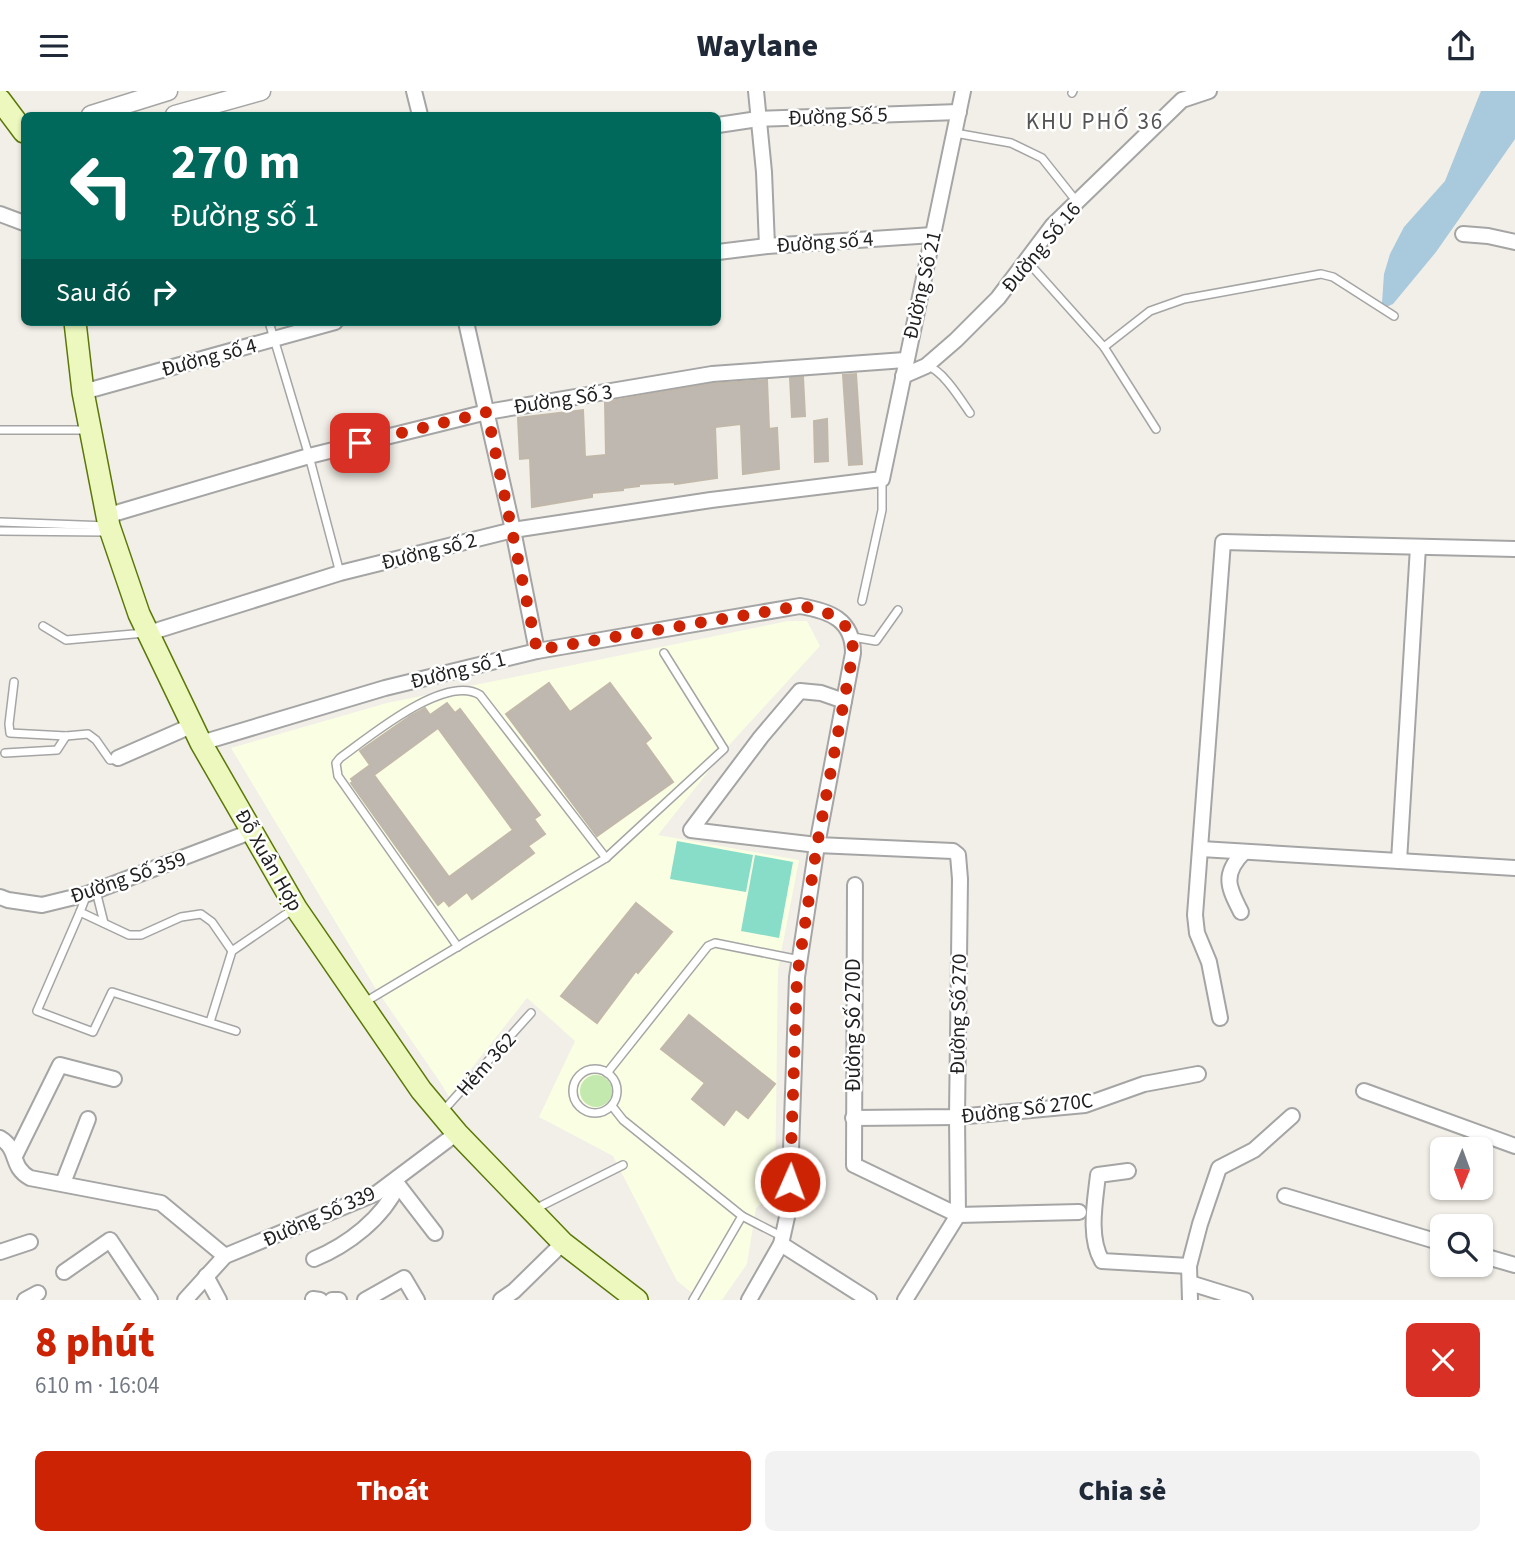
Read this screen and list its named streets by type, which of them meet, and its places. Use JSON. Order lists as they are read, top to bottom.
{
  "streets": {
    "main road": ["Đỗ Xuân Hợp"],
    "street": [
      "Đường Số 5",
      "Đường số 4",
      "Đường Số 16",
      "Đường Số 21",
      "Đường Số 3",
      "Đường số 2",
      "Đường số 1",
      "Đường Số 359",
      "Đường Số 270",
      "Đường Số 270D",
      "Đường Số 270C",
      "Đường Số 339"
    ],
    "lane": ["Hẻm 362"]
  },
  "crossings": [
    ["Đường Số 5", "Đường Số 21"],
    ["Đường số 4", "Đường Số 21"],
    ["Đường số 4", "Đỗ Xuân Hợp"],
    ["Đường Số 16", "Đường Số 21"],
    ["Đường Số 21", "Đường Số 3"],
    ["Đường Số 21", "Đường số 2"],
    ["Đường Số 3", "Đỗ Xuân Hợp"],
    ["Đường số 2", "Đỗ Xuân Hợp"],
    ["Đường số 1", "Đỗ Xuân Hợp"],
    ["Đỗ Xuân Hợp", "Đường Số 359"],
    ["Đỗ Xuân Hợp", "Hẻm 362"],
    ["Đỗ Xuân Hợp", "Đường Số 339"],
    ["Đường Số 270", "Đường Số 270D"],
    ["Đường Số 270", "Đường Số 270C"],
    ["Đường Số 270D", "Đường Số 270C"]
  ],
  "districts": ["KHU PHỐ 36"],
  "north": "bottom",
  "page": {
    "header": "Waylane",
    "turn": ["270 m", "Đường số 1"],
    "then": "Sau đó",
    "heading": ["8 phút", "610 m · 16:04"],
    "buttons": ["Thoát", "Chia sẻ"]
  }
}
